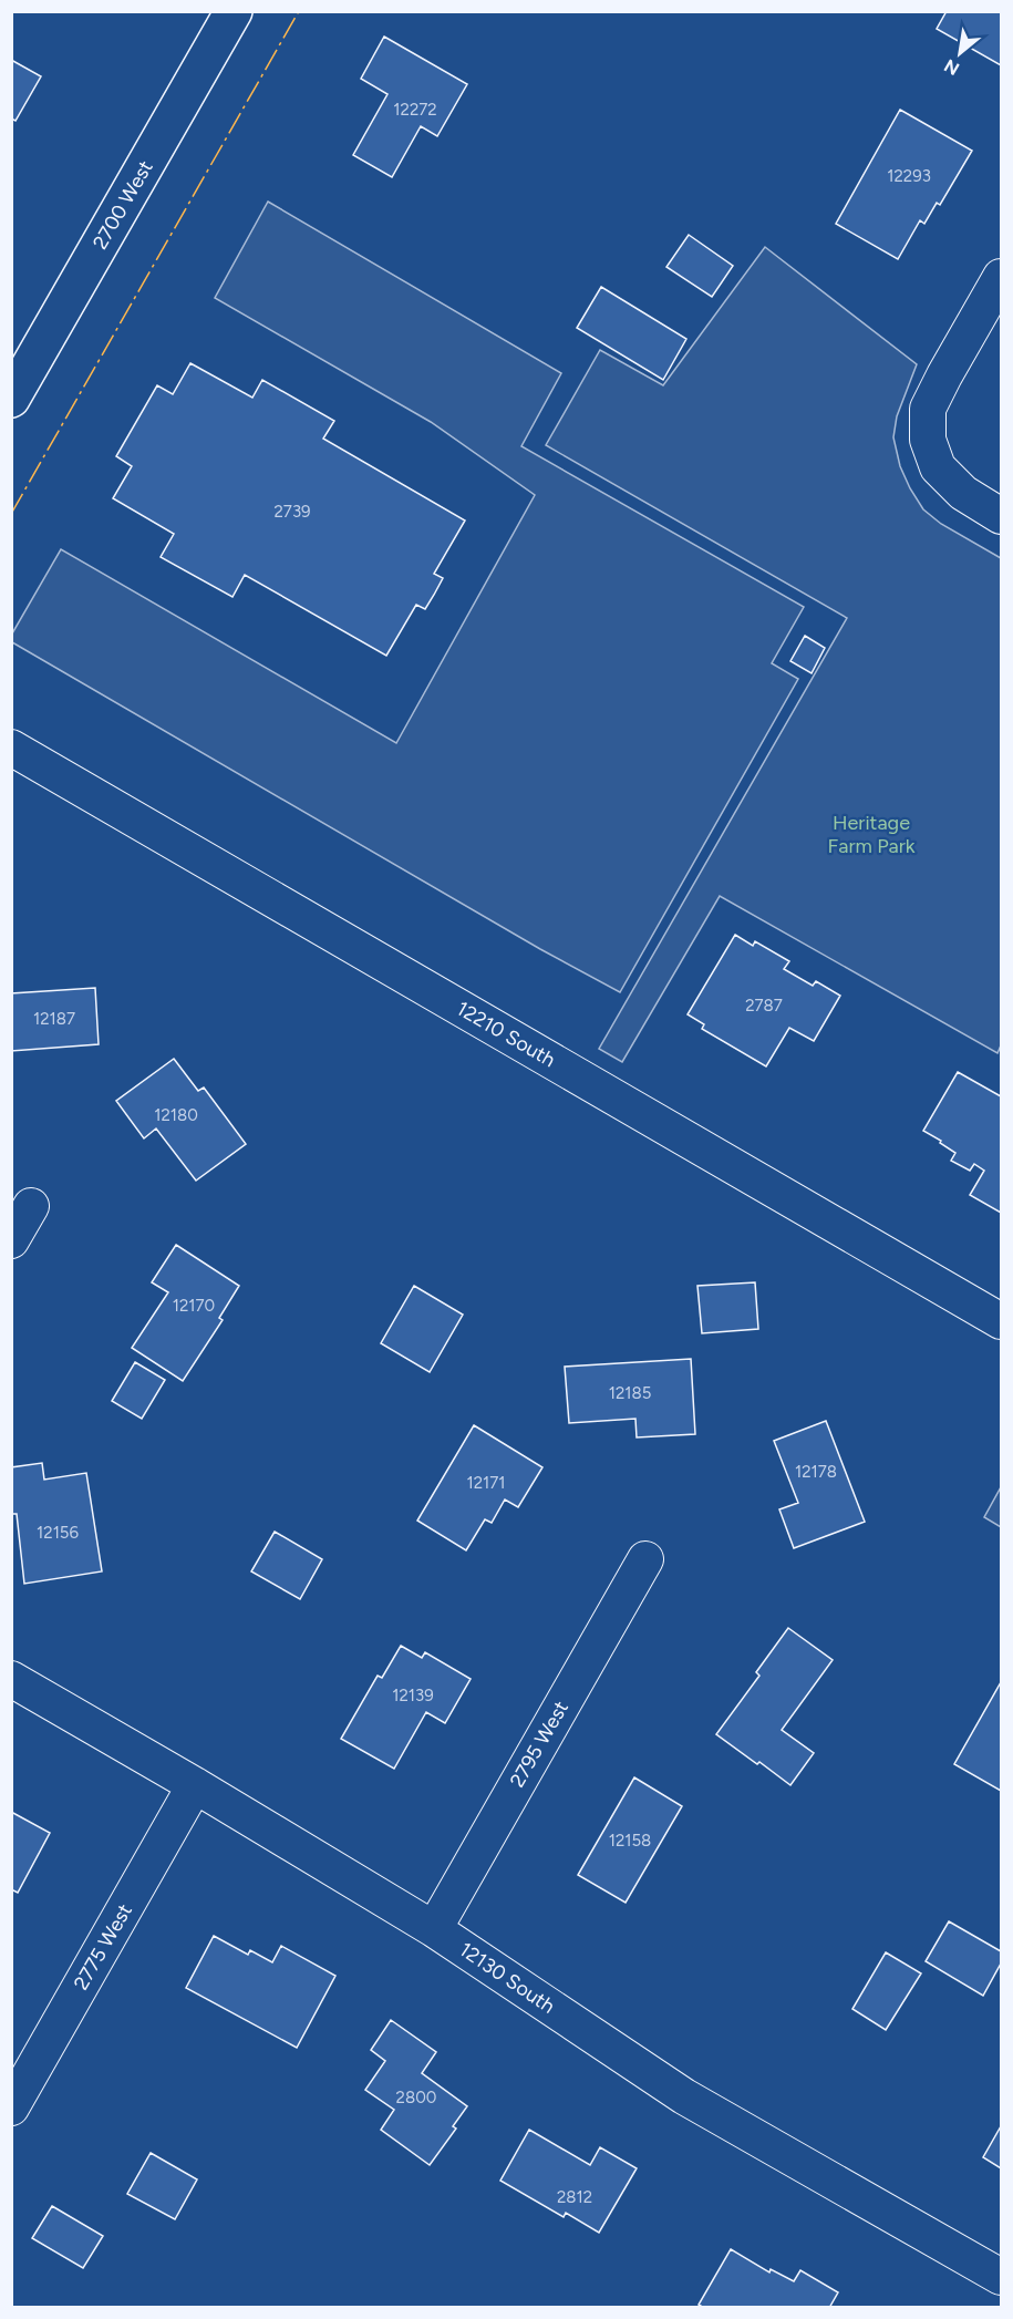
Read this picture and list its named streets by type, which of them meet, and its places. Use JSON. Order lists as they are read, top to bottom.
{
  "streets": {
    "main road": ["2700 West"],
    "street": [
      "12210 South",
      "2795 West",
      "2775 West",
      "12130 South"
    ]
  },
  "crossings": [
    ["2795 West", "12130 South"],
    ["2775 West", "12130 South"]
  ],
  "parks": ["Heritage Farm Park"],
  "house_numbers": [
    "12272",
    "12293",
    "2739",
    "2787",
    "12187",
    "12180",
    "12170",
    "12185",
    "12178",
    "12171",
    "12156",
    "12139",
    "12158",
    "2800",
    "2812"
  ],
  "north": "bottom left"
}
